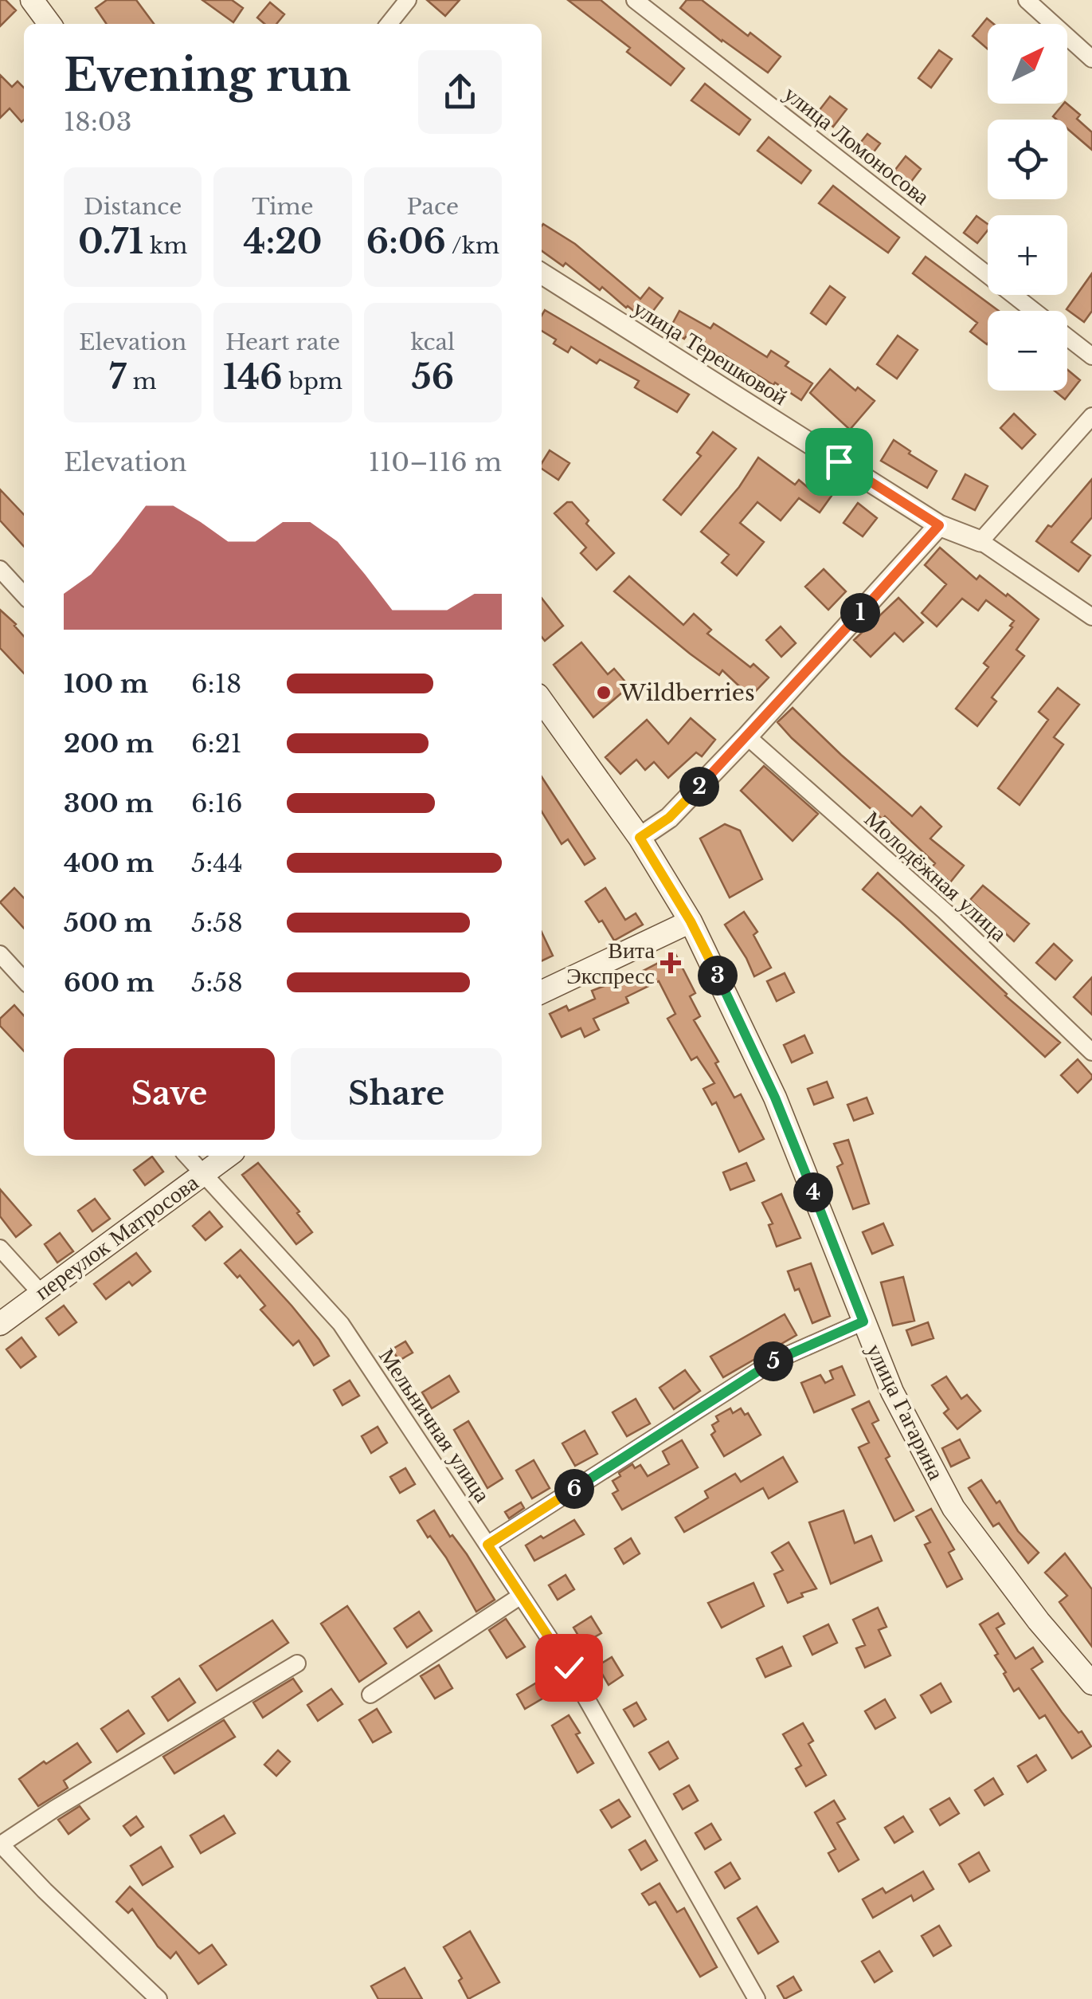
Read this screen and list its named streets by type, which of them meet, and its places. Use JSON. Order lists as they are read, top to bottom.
{
  "streets": {
    "main road": ["переулок Матросова", "улица Гагарина"],
    "street": [
      "улица Ломоносова",
      "улица Терешковой",
      "Молодёжная улица",
      "Мельничная улица"
    ]
  },
  "crossings": [
    ["переулок Матросова", "Мельничная улица"]
  ],
  "places": {
    "other": ["Wildberries"],
    "health": ["Вита Экспресс"]
  },
  "north": "top right",
  "page": {
    "map_buttons": ["+", "−"],
    "heading": ["Evening run", "18:03"],
    "stats": [
      ["Distance", "0.71 km"],
      ["Time", "4:20"],
      ["Pace", "6:06 /km"],
      ["Elevation", "7 m"],
      ["Heart rate", "146 bpm"],
      ["kcal", "56"]
    ],
    "chart": ["Elevation", "110–116 m"],
    "pins": [
      "1",
      "2",
      "3",
      "4",
      "5",
      "6"
    ],
    "list": [
      {
        "name": "100 m",
        "note": "6:18"
      },
      {
        "name": "200 m",
        "note": "6:21"
      },
      {
        "name": "300 m",
        "note": "6:16"
      },
      {
        "name": "400 m",
        "note": "5:44"
      },
      {
        "name": "500 m",
        "note": "5:58"
      },
      {
        "name": "600 m",
        "note": "5:58"
      }
    ],
    "buttons": ["Save", "Share"]
  }
}
